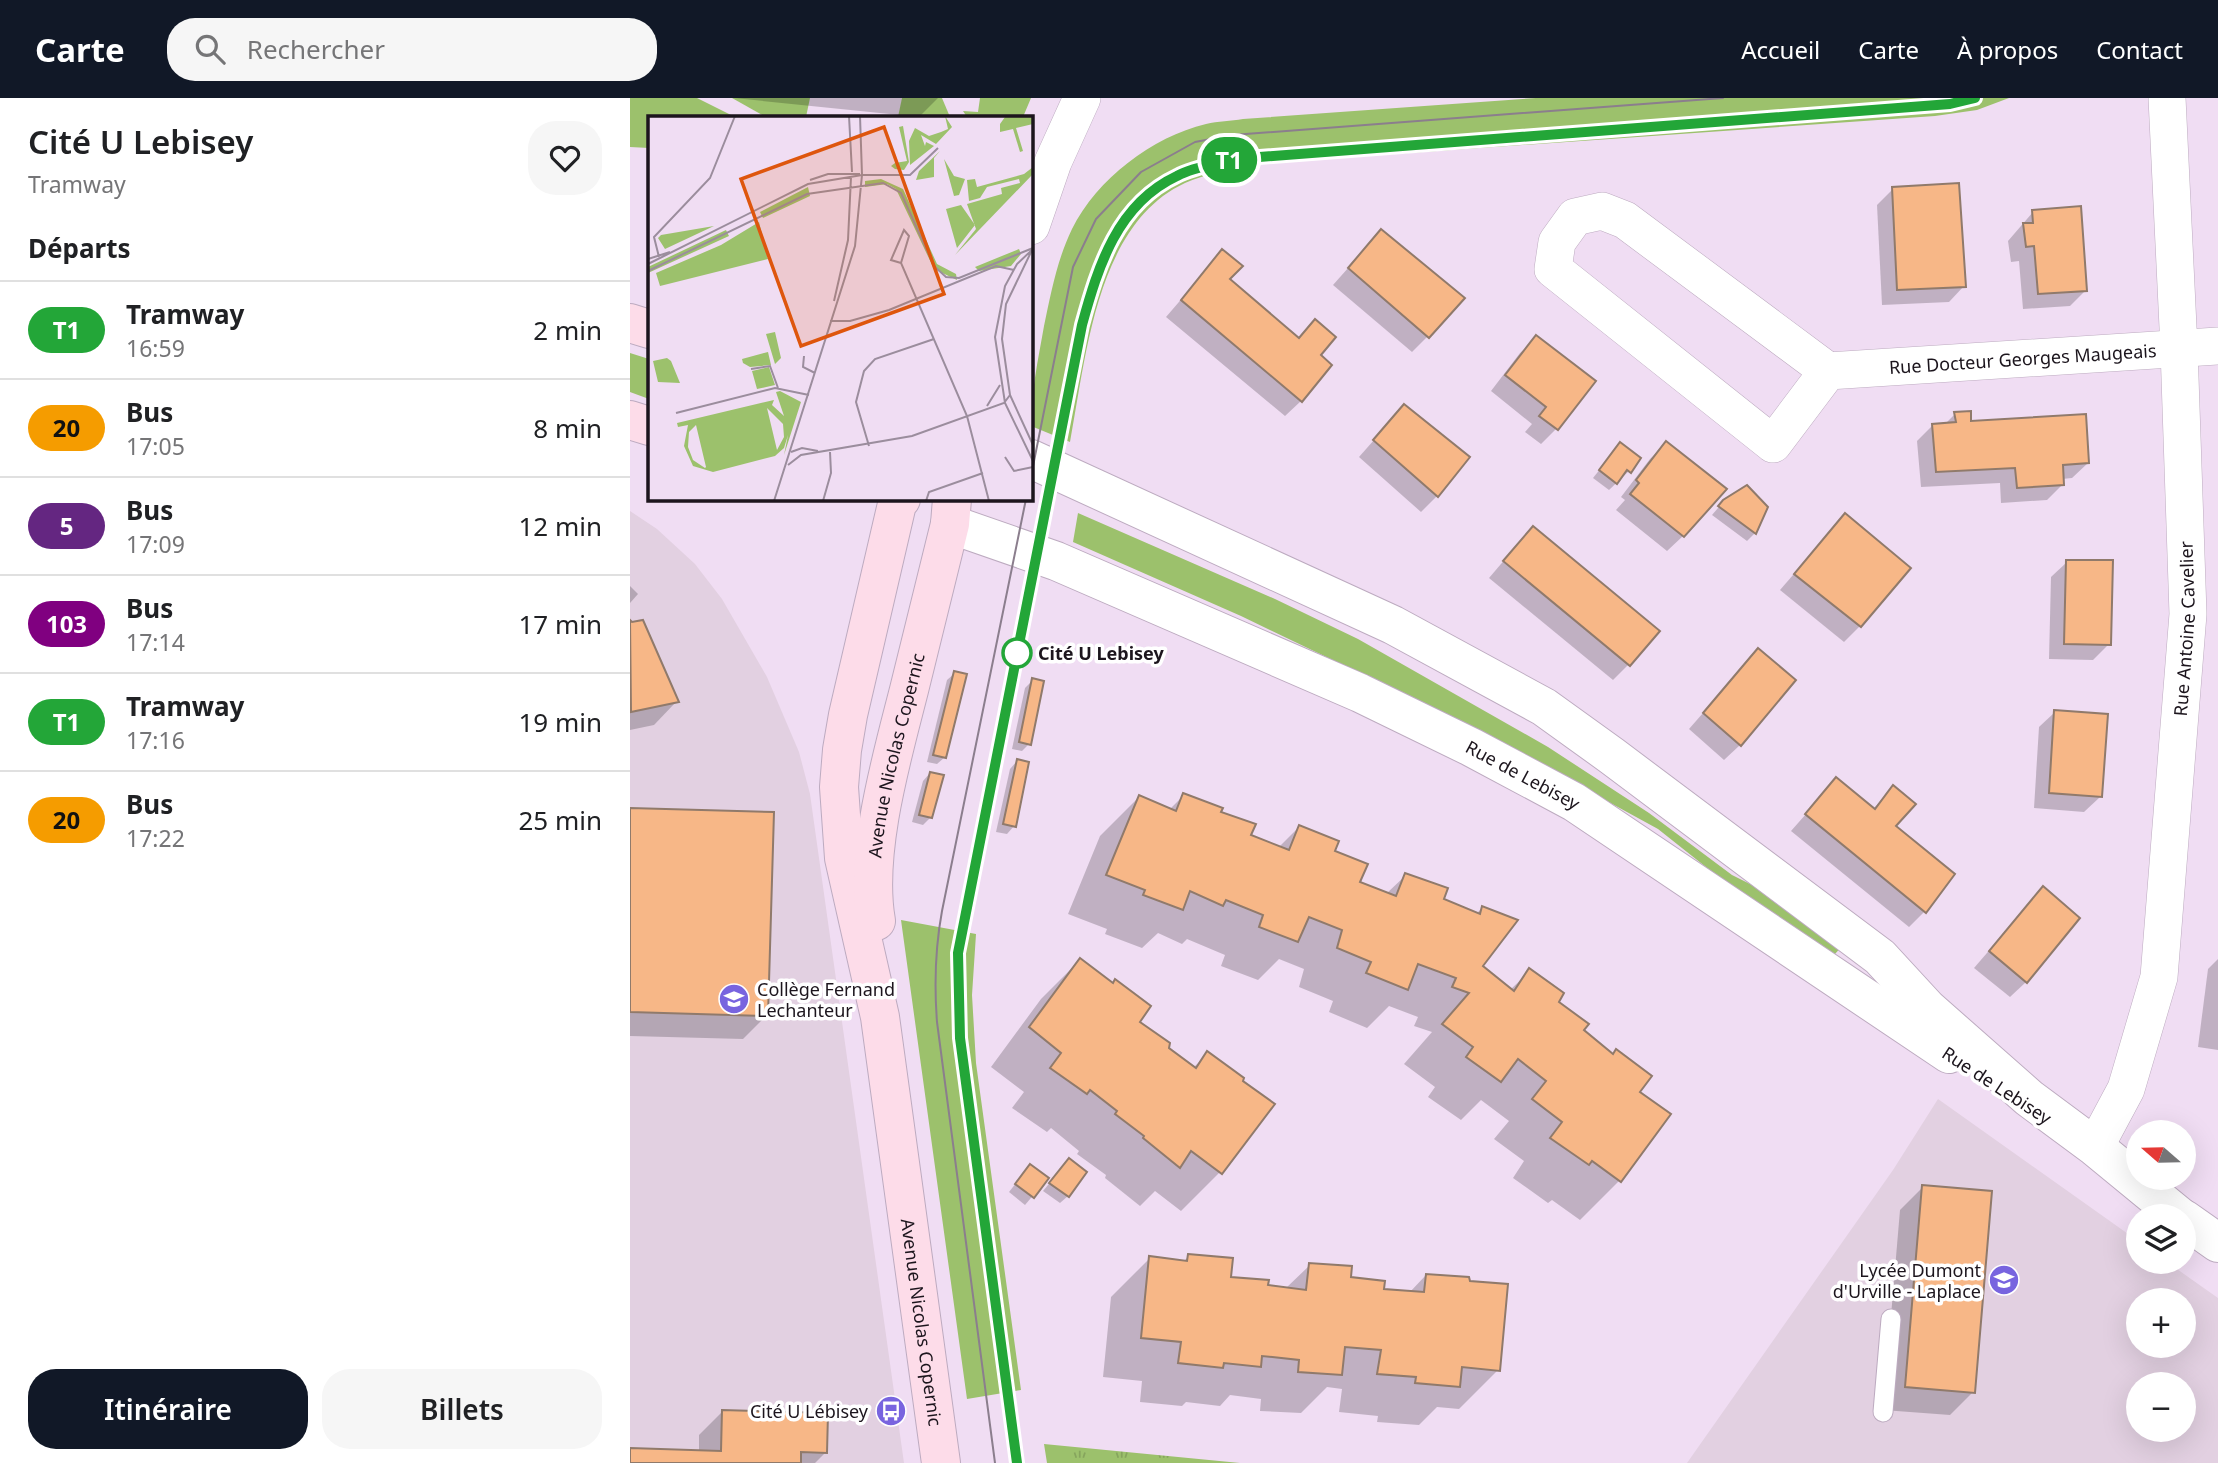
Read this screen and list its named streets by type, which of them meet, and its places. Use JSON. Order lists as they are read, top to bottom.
{
  "streets": {
    "main road": ["Avenue Nicolas Copernic", "Rue de Lebisey"],
    "street": ["Rue Docteur Georges Maugeais", "Rue Antoine Cavelier"]
  },
  "crossings": [
    ["Rue Docteur Georges Maugeais", "Rue Antoine Cavelier"],
    ["Rue Antoine Cavelier", "Rue de Lebisey"],
    ["Avenue Nicolas Copernic", "Rue de Lebisey"]
  ],
  "places": {
    "other": ["Cité U Lebisey"],
    "school or university": ["Collège Fernand Lechanteur", "Lycée Dumont d'Urville - Laplace"],
    "bus stop": ["Cité U Lébisey"]
  },
  "lines": ["tram line T1"],
  "north": "left",
  "page": {
    "header": "Carte",
    "search": "Rechercher",
    "nav": [
      "Accueil",
      "Carte",
      "À propos",
      "Contact"
    ],
    "heading": [
      ["Cité U Lebisey", "Tramway"],
      "Départs"
    ],
    "on_map": "T1",
    "list": [
      {
        "mark": "T1",
        "name": "Tramway",
        "note": "16:59",
        "value": "2 min"
      },
      {
        "mark": "20",
        "name": "Bus",
        "note": "17:05",
        "value": "8 min"
      },
      {
        "mark": "5",
        "name": "Bus",
        "note": "17:09",
        "value": "12 min"
      },
      {
        "mark": "103",
        "name": "Bus",
        "note": "17:14",
        "value": "17 min"
      },
      {
        "mark": "T1",
        "name": "Tramway",
        "note": "17:16",
        "value": "19 min"
      },
      {
        "mark": "20",
        "name": "Bus",
        "note": "17:22",
        "value": "25 min"
      }
    ],
    "map_buttons": ["+", "−"],
    "buttons": ["Itinéraire", "Billets"]
  }
}
